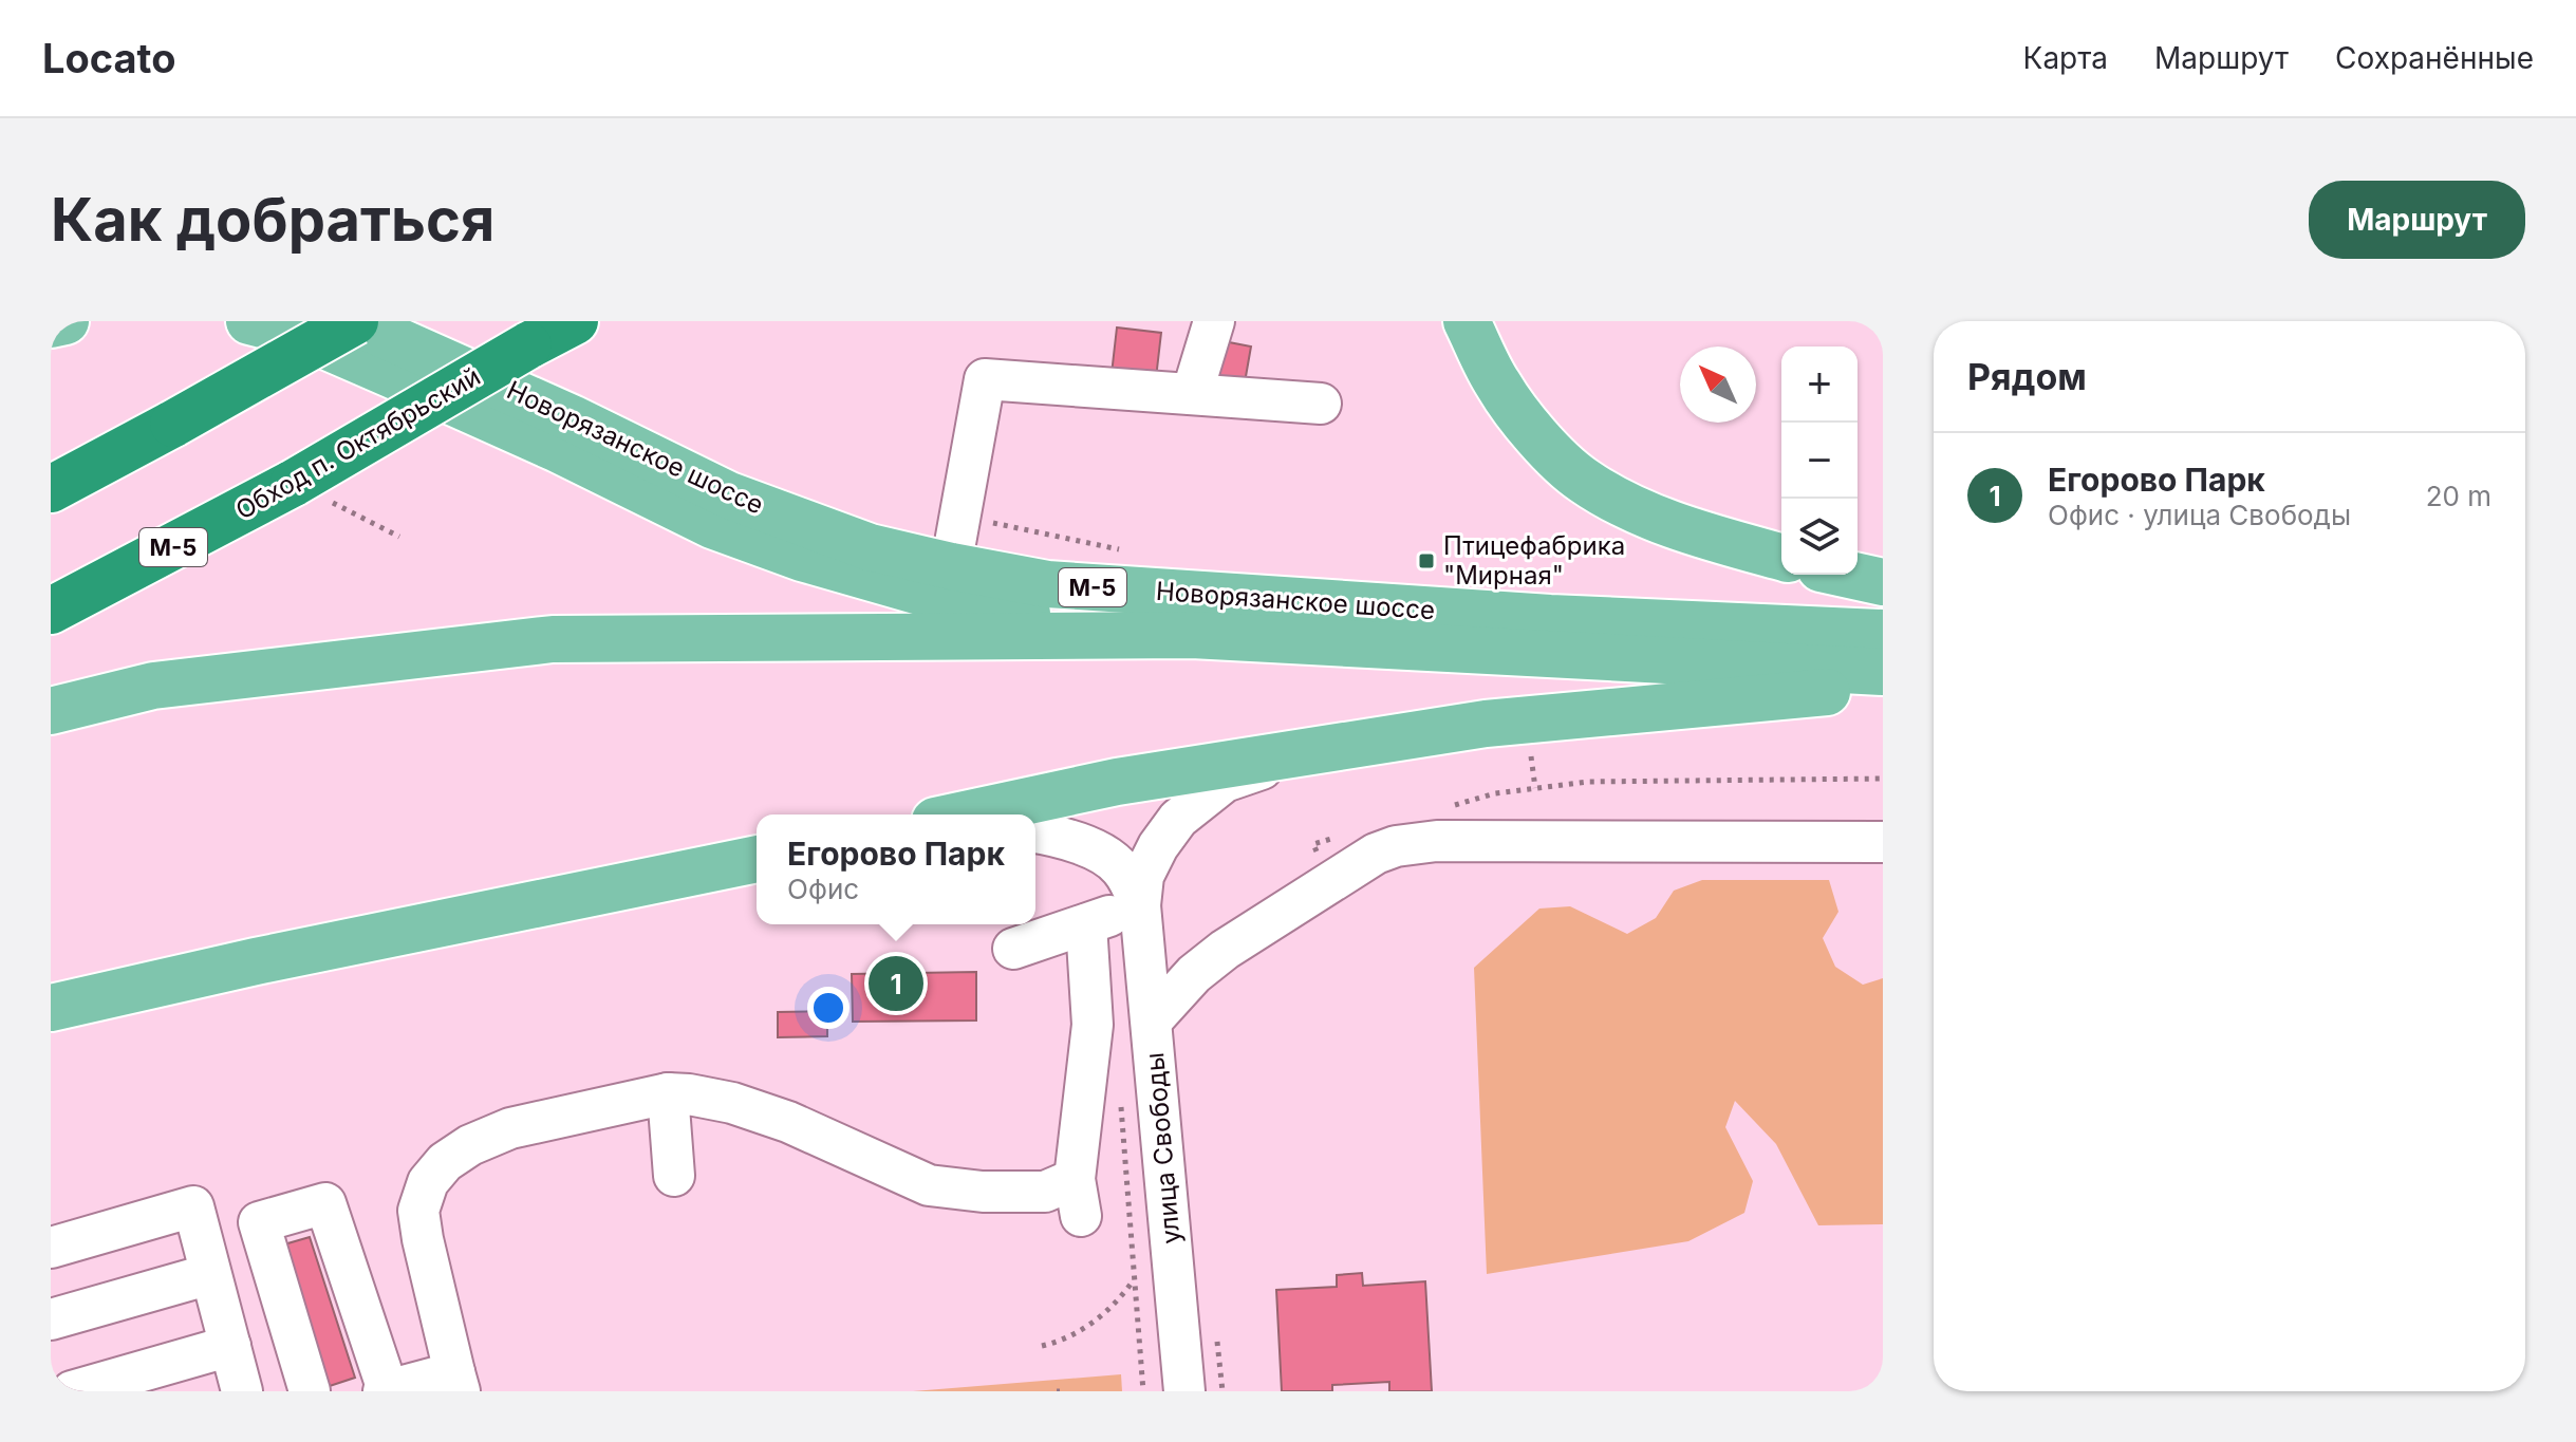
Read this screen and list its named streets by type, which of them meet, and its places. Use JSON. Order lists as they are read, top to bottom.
{
  "streets": {
    "highway": ["Обход п. Октябрьский", "М-5"],
    "main road": ["Новорязанское шоссе"],
    "street": ["улица Свободы"]
  },
  "crossings": [
    ["Новорязанское шоссе", "М-5"]
  ],
  "places": {
    "transit": ["Птицефабрика \"Мирная\""]
  },
  "north": "top left",
  "page": {
    "header": "Locato",
    "nav": ["Карта", "Маршрут", "Сохранённые"],
    "buttons": "Маршрут",
    "title": "Как добраться",
    "heading": "Рядом",
    "map_buttons": ["+", "−"],
    "list": [
      {
        "mark": "1",
        "name": "Егорово Парк",
        "note": "Офис · улица Свободы",
        "value": "20 m"
      }
    ],
    "popup": ["Егорово Парк", "Офис"],
    "pins": "1"
  }
}
